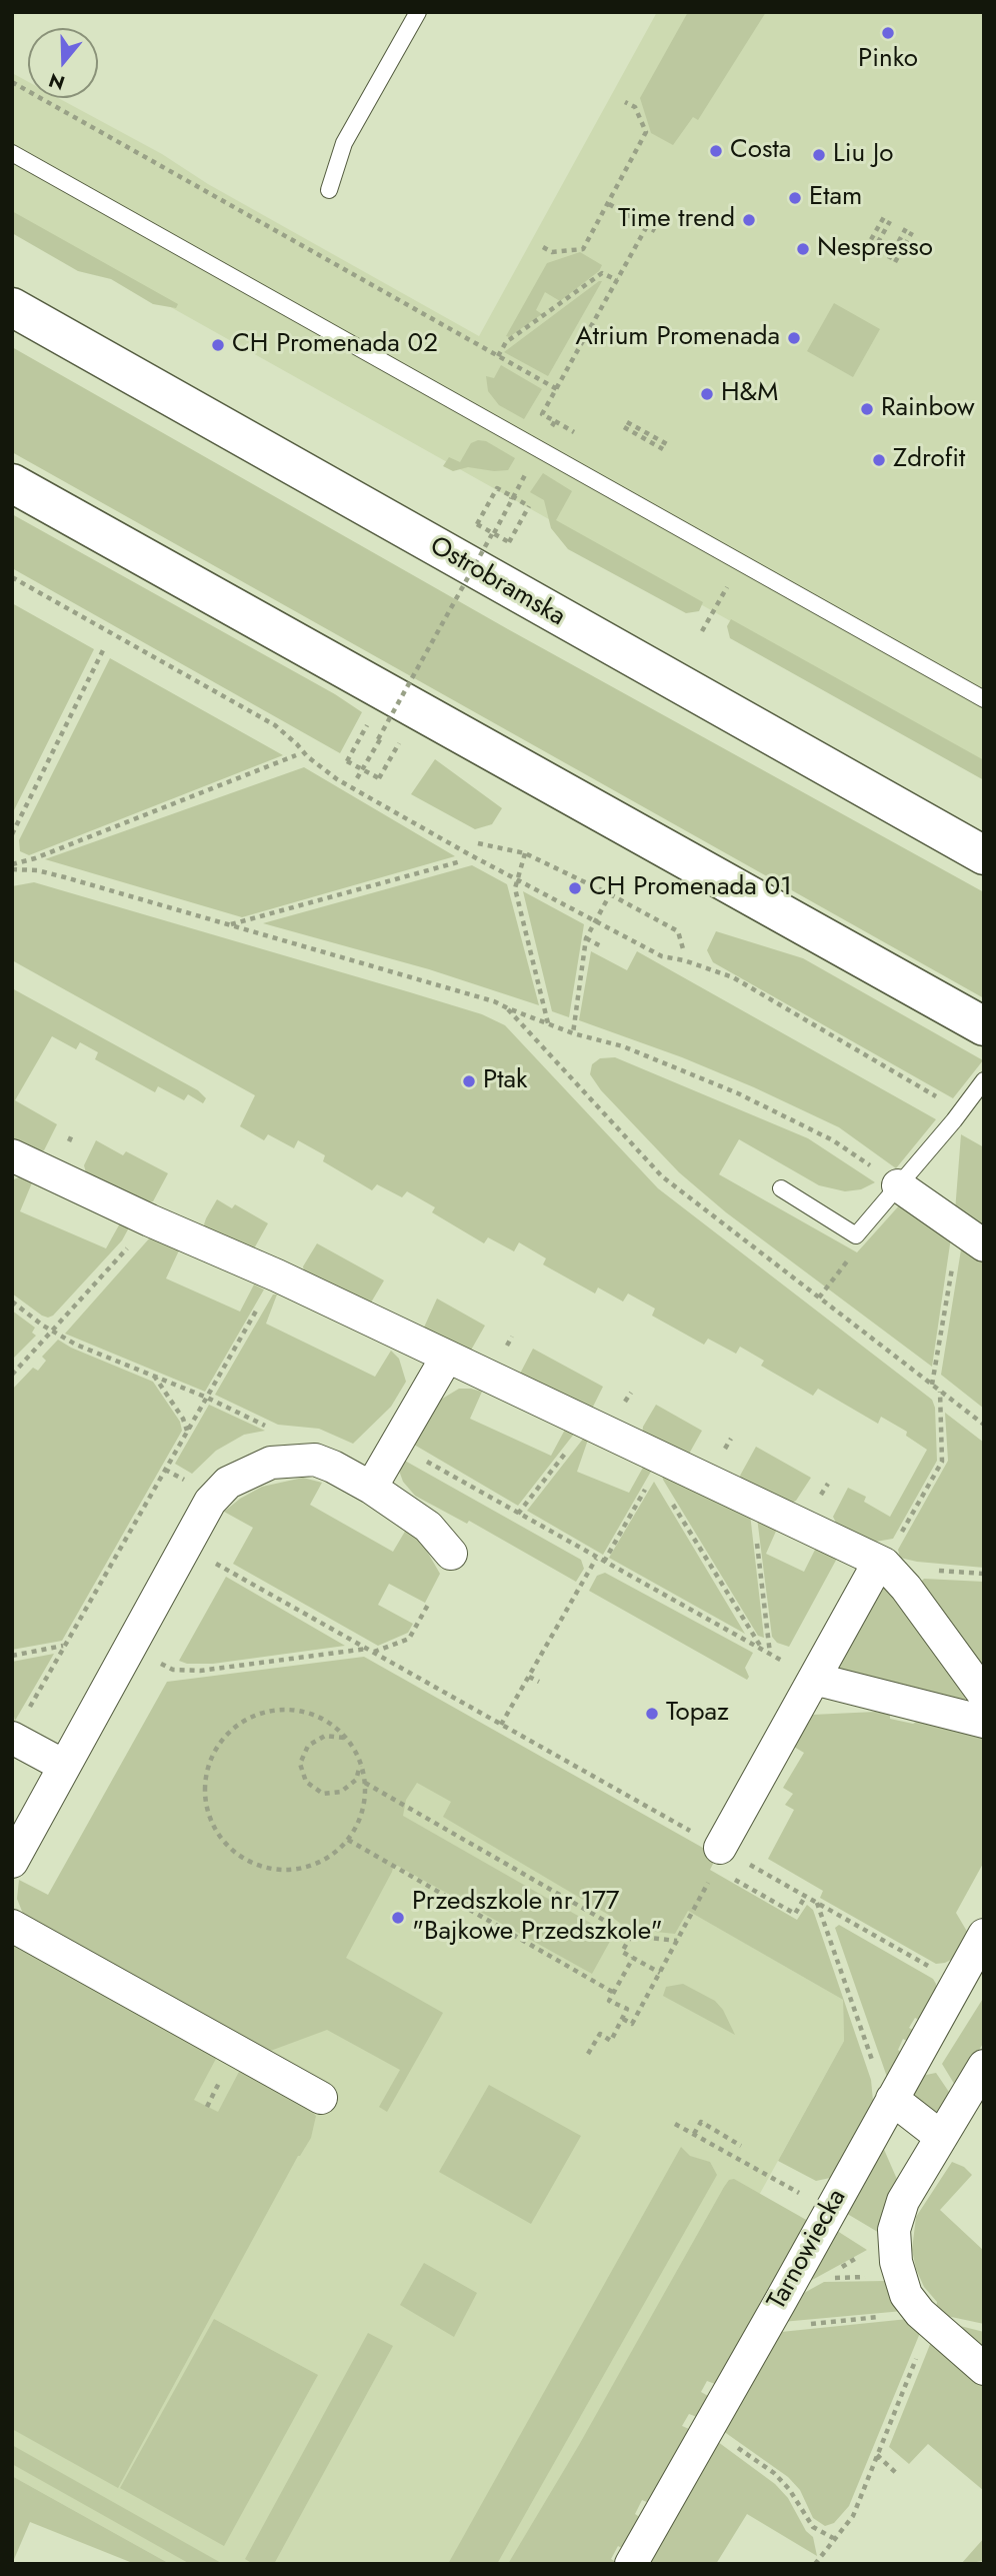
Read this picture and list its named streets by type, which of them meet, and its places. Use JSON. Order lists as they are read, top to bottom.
{
  "streets": {
    "main road": ["Ostrobramska"],
    "street": ["Tarnowiecka"]
  },
  "places": [
    "Pinko",
    "Costa",
    "Liu Jo",
    "Etam",
    "Time trend",
    "Nespresso",
    "Atrium Promenada",
    "CH Promenada 02",
    "H&M",
    "Rainbow",
    "Zdrofit",
    "CH Promenada 01",
    "Ptak",
    "Topaz",
    "Przedszkole nr 177 \"Bajkowe Przedszkole\""
  ],
  "north": "bottom"
}
